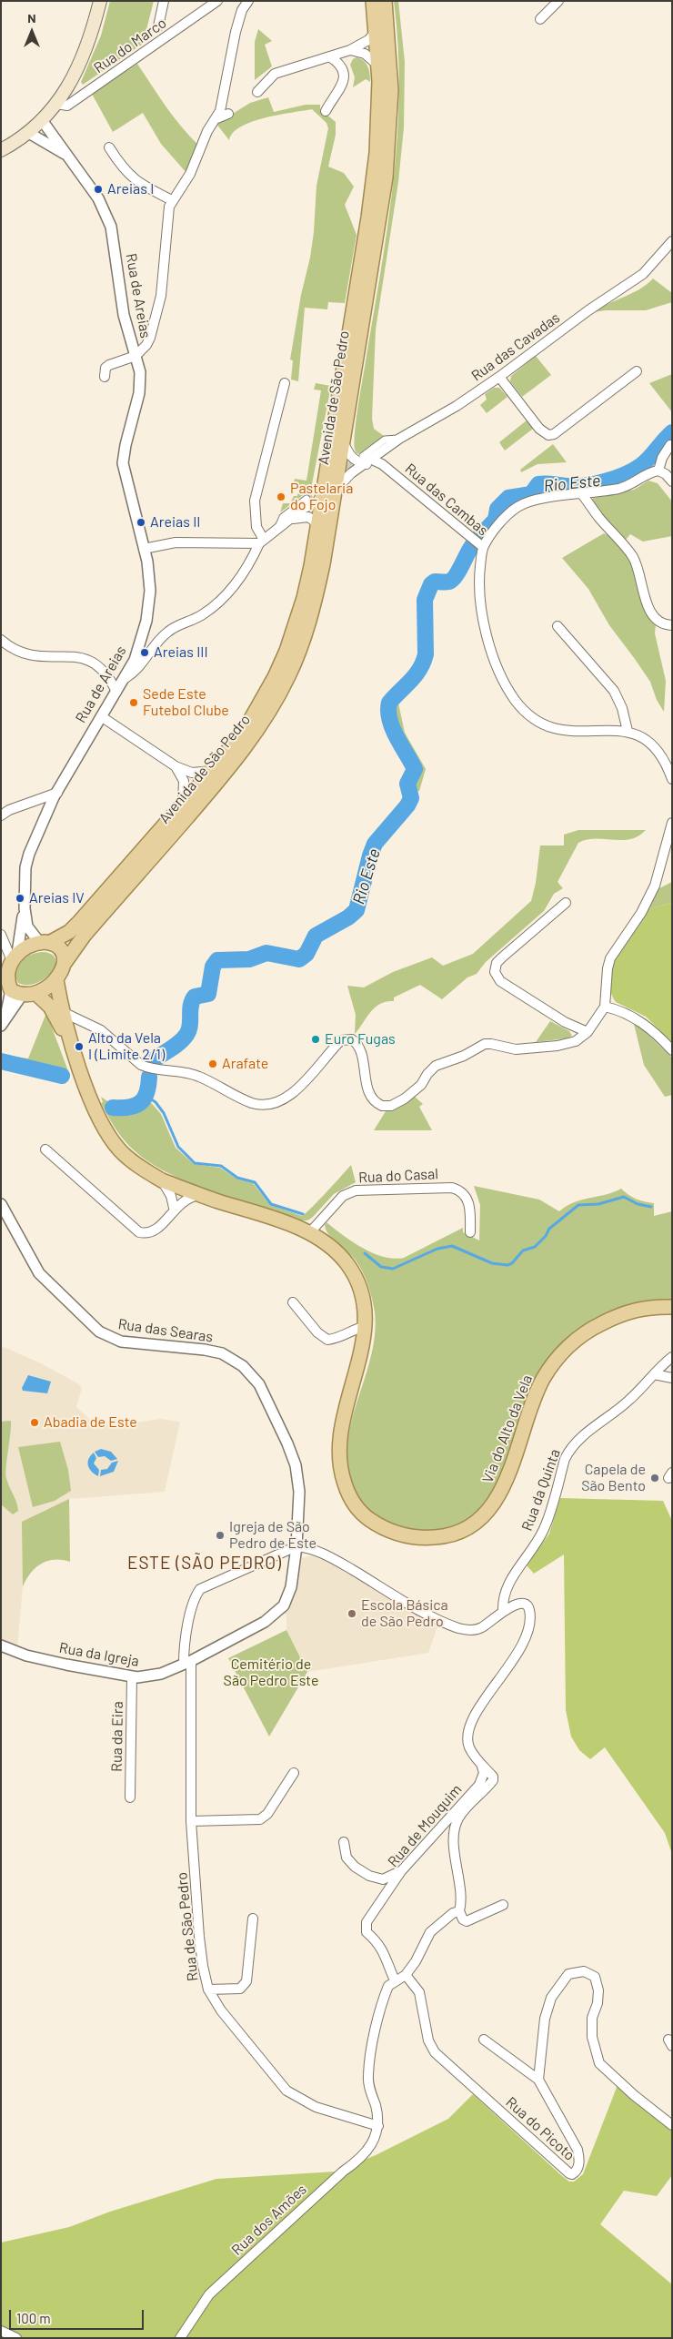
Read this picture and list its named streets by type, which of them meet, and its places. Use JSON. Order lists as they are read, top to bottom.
{
  "streets": {
    "main road": ["Avenida de São Pedro", "Via do Alto da Vela"],
    "street": [
      "Rua do Marco",
      "Rua de Areias",
      "Rua das Cavadas",
      "Rua das Cambas",
      "Rua do Casal",
      "Rua das Searas",
      "Rua da Quinta",
      "Rua da Igreja",
      "Rua da Eira",
      "Rua de Mouquim",
      "Rua de São Pedro",
      "Rua do Picoto",
      "Rua dos Amões"
    ]
  },
  "crossings": [
    ["Rua de Areias", "Avenida de São Pedro"],
    ["Rua das Cavadas", "Avenida de São Pedro"],
    ["Rua das Cavadas", "Rua das Cambas"],
    ["Avenida de São Pedro", "Rua das Cambas"],
    ["Rua do Casal", "Via do Alto da Vela"],
    ["Rua das Searas", "Rua da Igreja"],
    ["Rua das Searas", "Rua de São Pedro"],
    ["Rua da Igreja", "Rua da Eira"],
    ["Rua da Igreja", "Rua de São Pedro"],
    ["Rua de São Pedro", "Rua dos Amões"]
  ],
  "districts": ["ESTE (SÃO PEDRO)"],
  "water": ["Rio Este"],
  "parks": ["Cemitério de São Pedro Este"],
  "places": [
    "Areias I",
    "Pastelaria do Fojo",
    "Areias II",
    "Areias III",
    "Sede Este Futebol Clube",
    "Areias IV",
    "Euro Fugas",
    "Alto da Vela I (Limite 2/1)",
    "Arafate",
    "Abadia de Este",
    "Capela de São Bento",
    "Igreja de São Pedro de Este",
    "Escola Básica de São Pedro"
  ],
  "scale_bar": "100 m",
  "north": "top"
}
